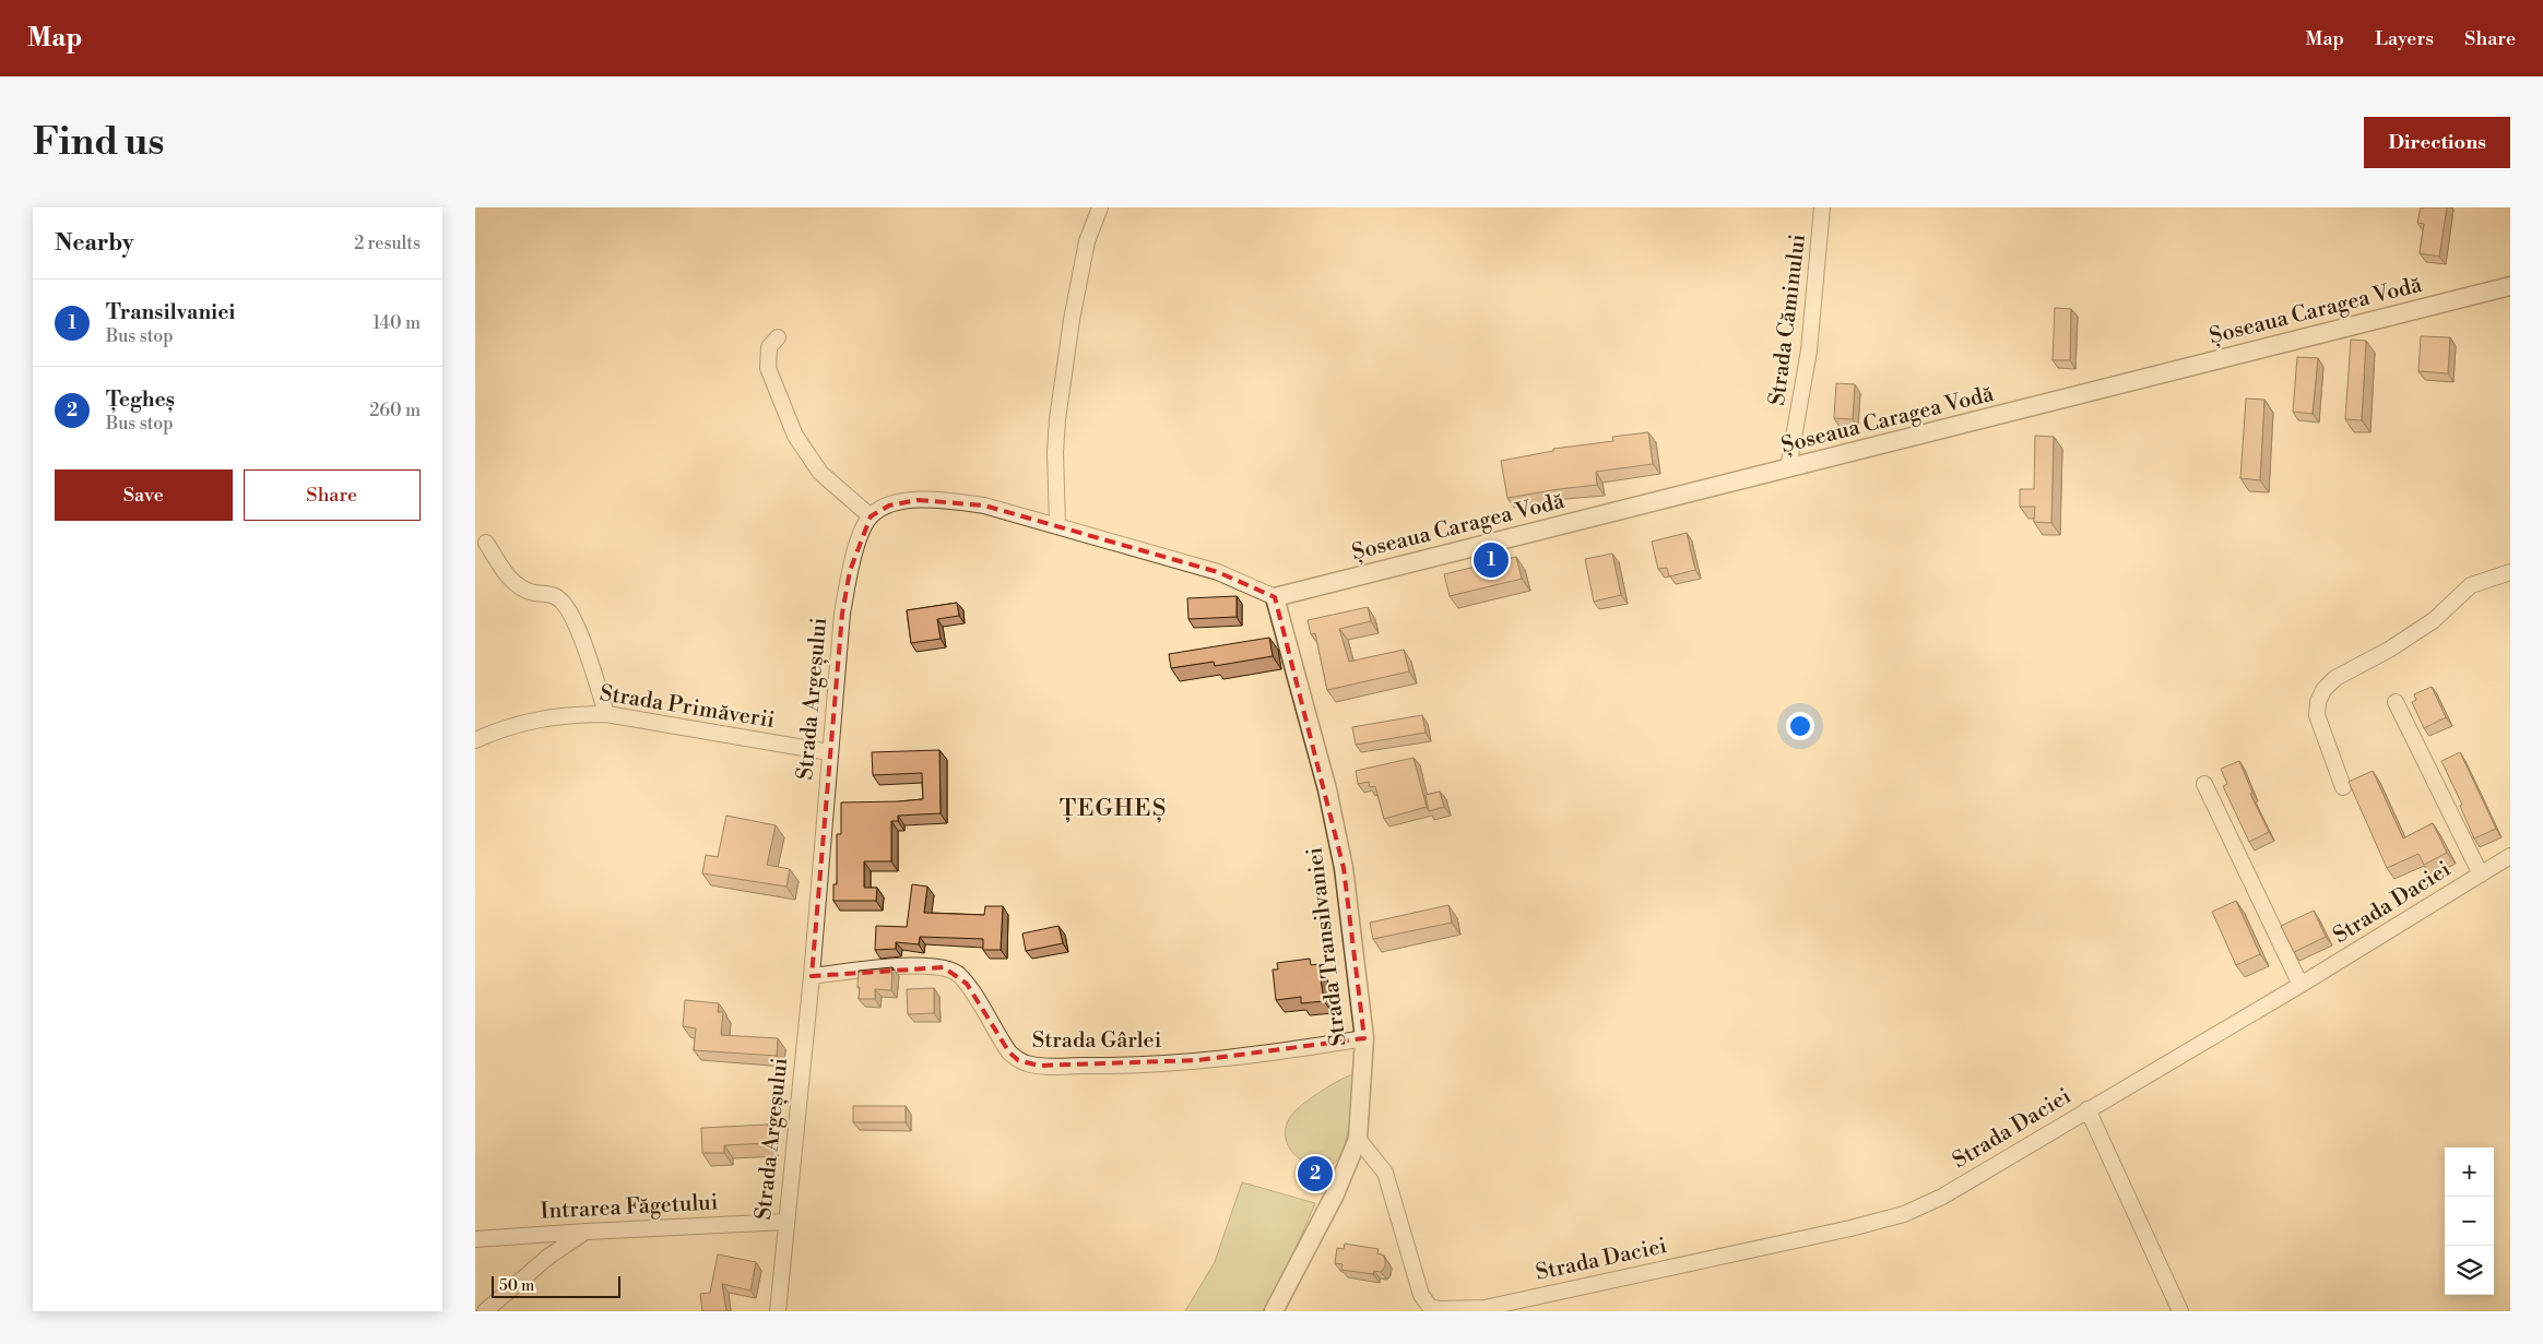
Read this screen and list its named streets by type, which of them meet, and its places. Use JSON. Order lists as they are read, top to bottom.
{
  "streets": {
    "street": [
      "Șoseaua Caragea Vodă",
      "Strada Căminului",
      "Strada Argeșului",
      "Strada Primăverii",
      "Strada Daciei",
      "Strada Transilvaniei",
      "Strada Gârlei",
      "Intrarea Făgetului"
    ]
  },
  "crossings": [
    ["Șoseaua Caragea Vodă", "Strada Căminului"],
    ["Șoseaua Caragea Vodă", "Strada Transilvaniei"],
    ["Strada Argeșului", "Strada Primăverii"],
    ["Strada Argeșului", "Strada Gârlei"],
    ["Strada Argeșului", "Intrarea Făgetului"],
    ["Strada Daciei", "Strada Transilvaniei"],
    ["Strada Transilvaniei", "Strada Gârlei"]
  ],
  "districts": ["ȚEGHEȘ"],
  "scale_bar": "50 m",
  "page": {
    "header": "Map",
    "nav": ["Map", "Layers", "Share"],
    "buttons": [
      "Directions",
      ["Save", "Share"]
    ],
    "title": "Find us",
    "heading": ["Nearby", "2 results"],
    "list": [
      {
        "mark": "1",
        "name": "Transilvaniei",
        "note": "Bus stop",
        "value": "140 m"
      },
      {
        "mark": "2",
        "name": "Țegheș",
        "note": "Bus stop",
        "value": "260 m"
      }
    ],
    "pins": ["1", "2"],
    "map_buttons": ["+", "−"],
    "scale": "50 m"
  }
}
